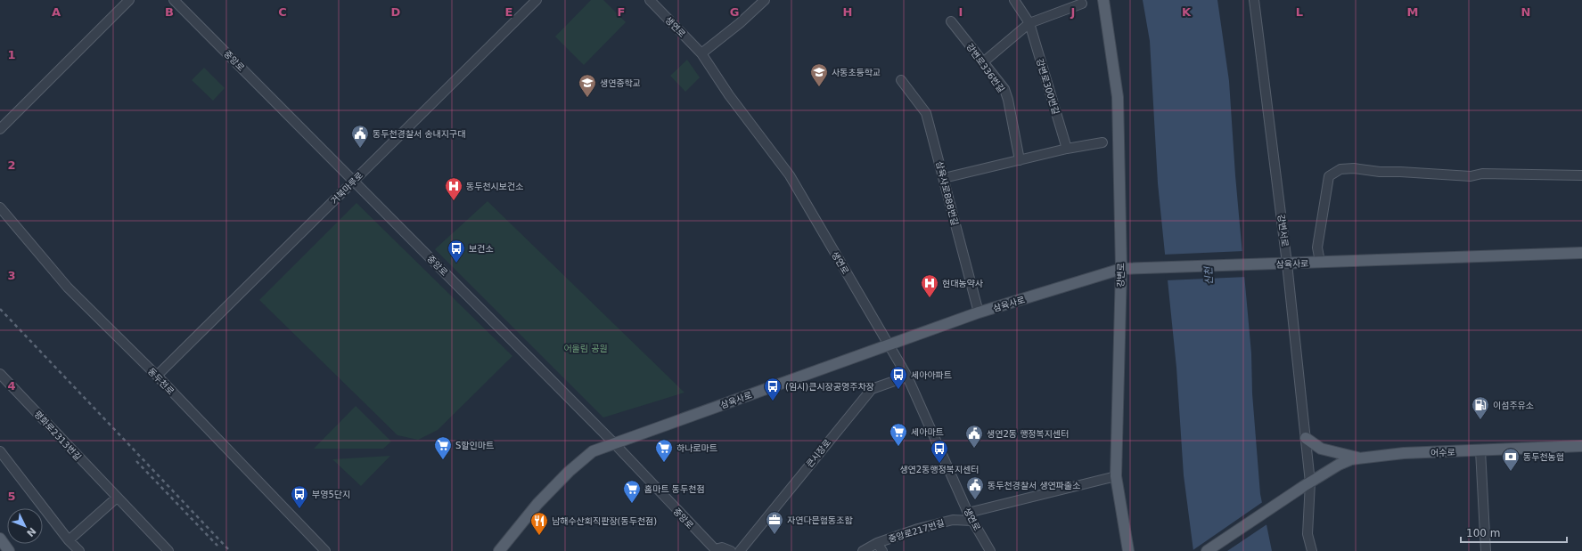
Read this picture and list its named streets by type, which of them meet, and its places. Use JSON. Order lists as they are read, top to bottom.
{
  "streets": {
    "main road": ["삼육사로", "강변로", "어수로"],
    "street": [
      "생연로",
      "중앙로",
      "강변로336번길",
      "강변로300번길",
      "거북마루로",
      "삼육사로888번길",
      "강변서로",
      "동두천로",
      "평화로2313번길",
      "큰시장로",
      "중앙로217번길"
    ]
  },
  "crossings": [
    ["생연로", "삼육사로"],
    ["생연로", "큰시장로"],
    ["생연로", "중앙로217번길"],
    ["중앙로", "거북마루로"],
    ["중앙로", "삼육사로"],
    ["거북마루로", "동두천로"],
    ["삼육사로888번길", "삼육사로"],
    ["강변서로", "삼육사로"],
    ["강변서로", "어수로"],
    ["삼육사로", "강변로"]
  ],
  "water": ["신천"],
  "parks": ["어울림 공원"],
  "places": {
    "school or university": ["사동초등학교", "생연중학교"],
    "public building": ["동두천경찰서 송내지구대", "생연2동 행정복지센터", "동두천경찰서 생연파출소"],
    "hospital": ["동두천시보건소", "현대농약사"],
    "bus stop": [
      "보건소",
      "세아아파트",
      "(임시)큰시장공영주차장",
      "생연2동행정복지센터",
      "부영5단지"
    ],
    "fuel station": ["이섬주유소"],
    "supermarket": [
      "세아마트",
      "S할인마트",
      "하나로마트",
      "홈마트 동두천점"
    ],
    "bank": ["동두천농협"],
    "office": ["자연다믄협동조합"],
    "restaurant": ["남해수산회직판장(동두천점)"]
  },
  "scale_bar": "100 m",
  "north": "bottom right",
  "grid": {
    "columns": [
      "A",
      "B",
      "C",
      "D",
      "E",
      "F",
      "G",
      "H",
      "I",
      "J",
      "K",
      "L",
      "M",
      "N"
    ],
    "rows": [
      "1",
      "2",
      "3",
      "4",
      "5"
    ]
  }
}
